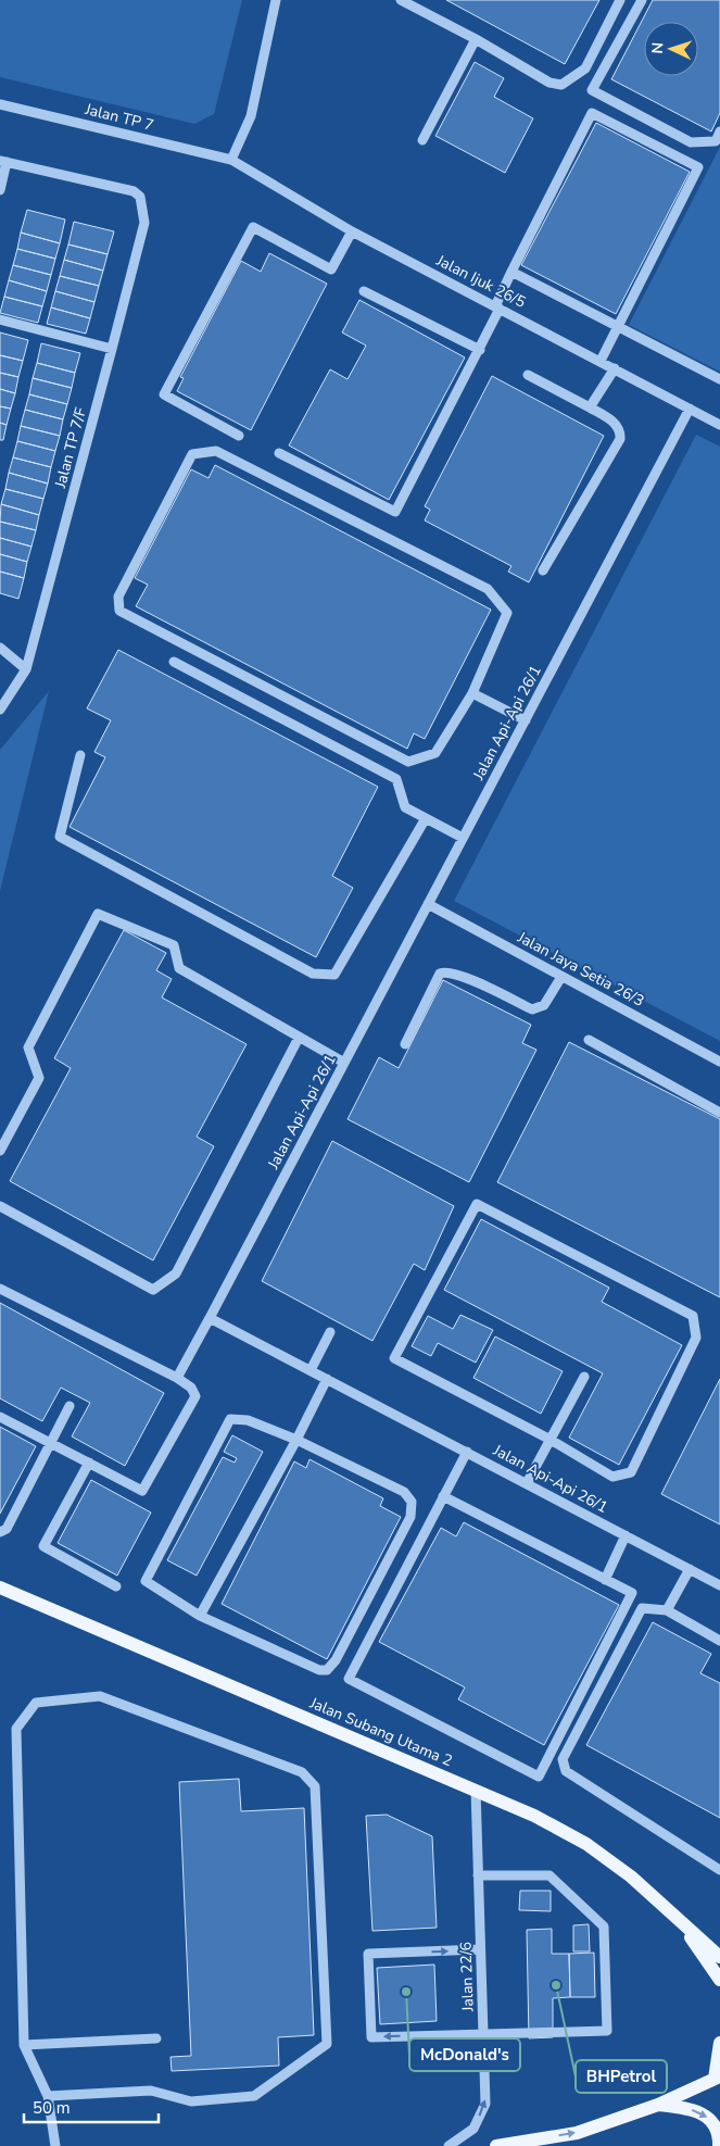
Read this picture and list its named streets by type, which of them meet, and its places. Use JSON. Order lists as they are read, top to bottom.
{
  "streets": {
    "main road": ["Jalan Subang Utama 2"],
    "street": [
      "Jalan TP 7",
      "Jalan Ijuk 26/5",
      "Jalan TP 7/F",
      "Jalan Api-Api 26/1",
      "Jalan Jaya Setia 26/3",
      "Jalan 22/6"
    ]
  },
  "crossings": [
    ["Jalan TP 7", "Jalan Ijuk 26/5"],
    ["Jalan Ijuk 26/5", "Jalan Api-Api 26/1"],
    ["Jalan Api-Api 26/1", "Jalan Jaya Setia 26/3"],
    ["Jalan Subang Utama 2", "Jalan 22/6"]
  ],
  "places": ["BHPetrol", "McDonald's"],
  "scale_bar": "50 m",
  "north": "left"
}
